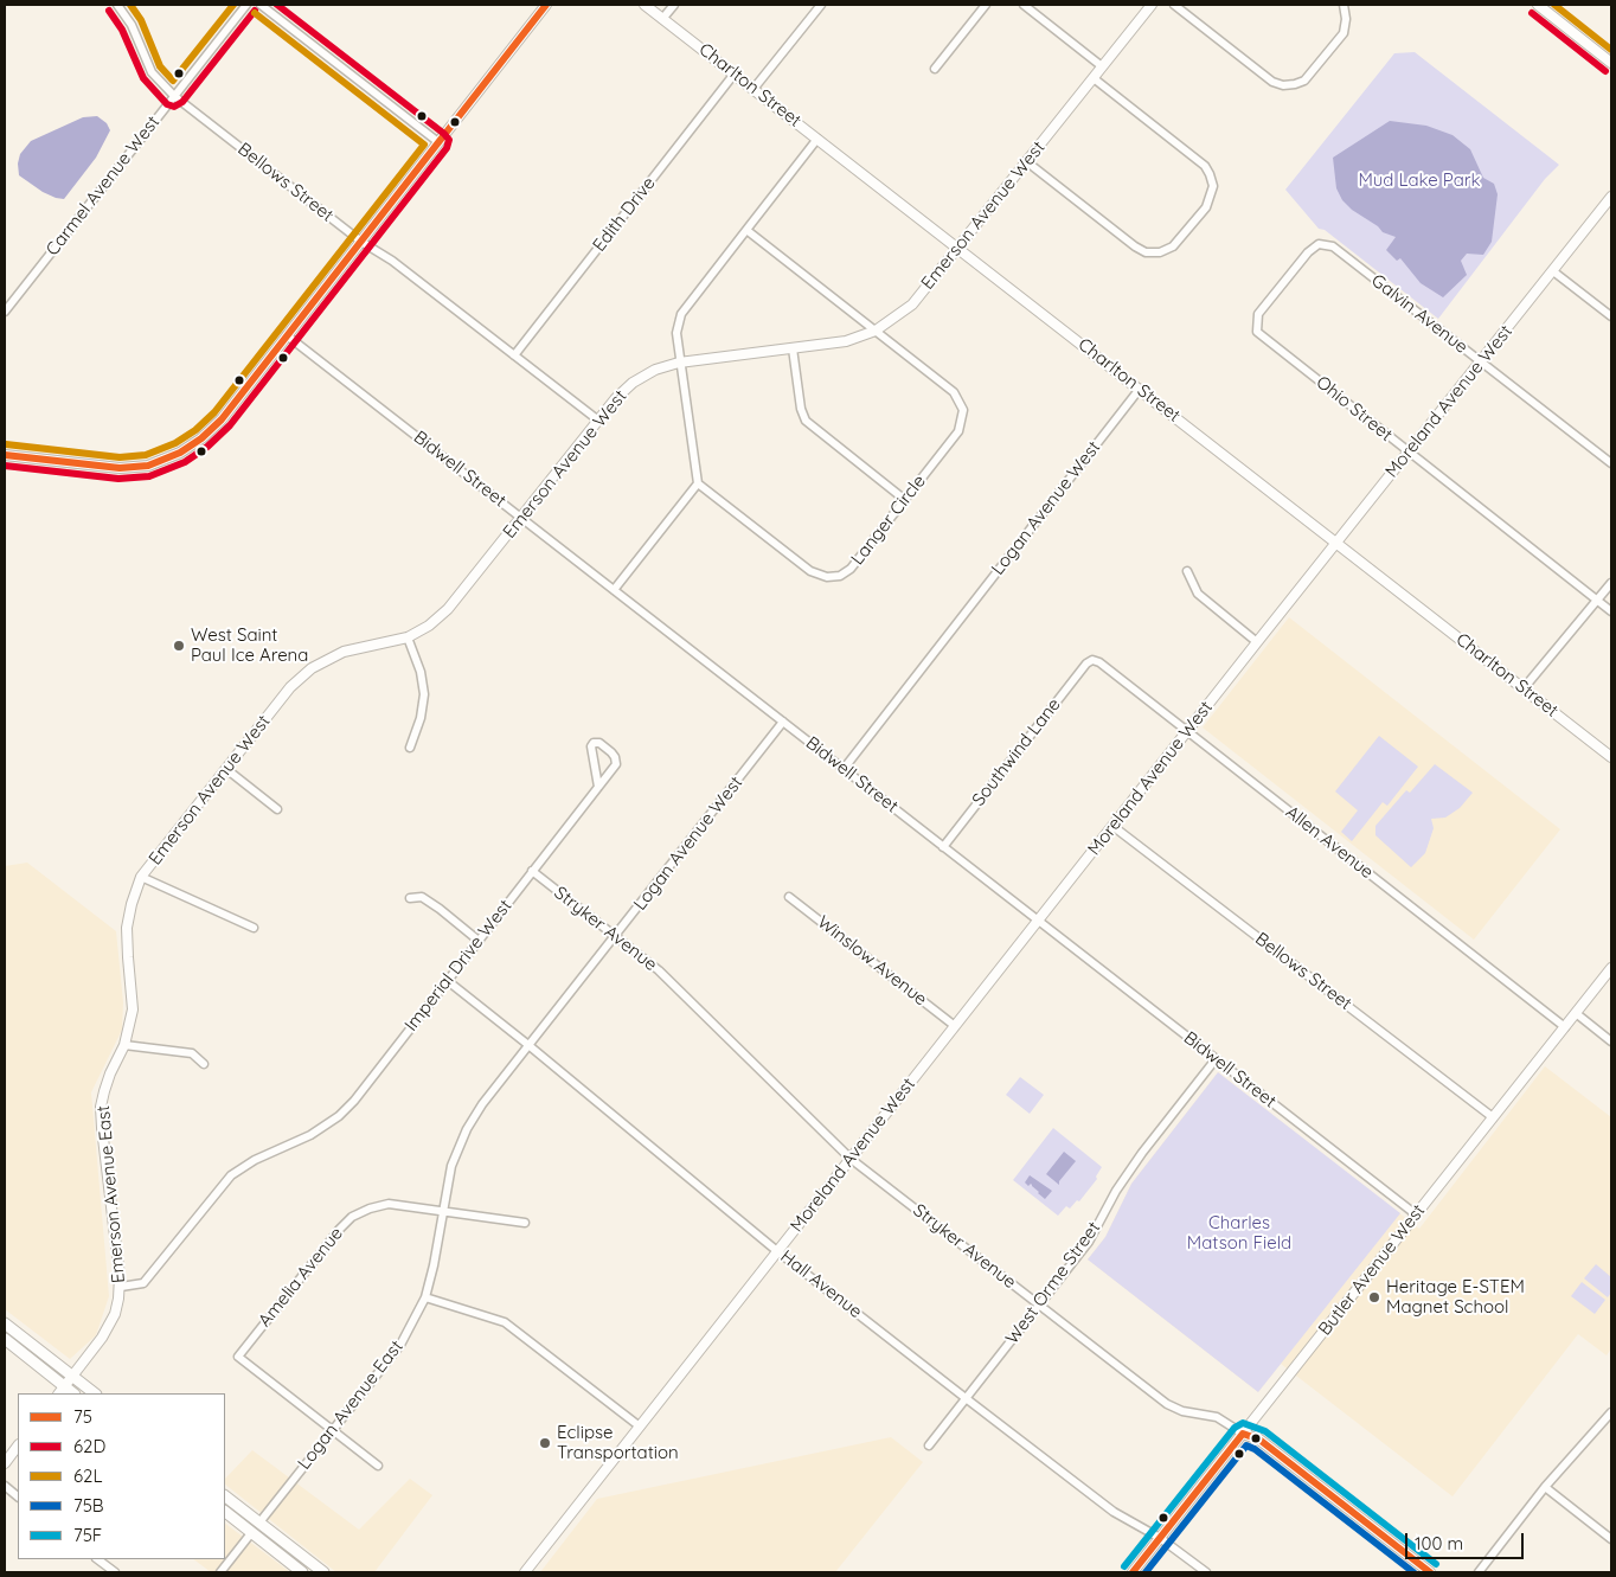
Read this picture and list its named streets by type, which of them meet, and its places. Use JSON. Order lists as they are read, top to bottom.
{
  "streets": {
    "street": [
      "Charlton Street",
      "Bellows Street",
      "Carmel Avenue West",
      "Edith Drive",
      "Emerson Avenue West",
      "Galvin Avenue",
      "Moreland Avenue West",
      "Ohio Street",
      "Bidwell Street",
      "Logan Avenue West",
      "Langer Circle",
      "Southwind Lane",
      "Allen Avenue",
      "Stryker Avenue",
      "Winslow Avenue",
      "Imperial Drive West",
      "Emerson Avenue East",
      "Butler Avenue West",
      "Amelia Avenue",
      "West Orme Street",
      "Hall Avenue",
      "Logan Avenue East"
    ]
  },
  "crossings": [
    ["Charlton Street", "Edith Drive"],
    ["Charlton Street", "Emerson Avenue West"],
    ["Charlton Street", "Moreland Avenue West"],
    ["Charlton Street", "Logan Avenue West"],
    ["Bellows Street", "Carmel Avenue West"],
    ["Bellows Street", "Edith Drive"],
    ["Bellows Street", "Emerson Avenue West"],
    ["Bellows Street", "Moreland Avenue West"],
    ["Bellows Street", "Butler Avenue West"],
    ["Emerson Avenue West", "Bidwell Street"],
    ["Emerson Avenue West", "Langer Circle"],
    ["Emerson Avenue West", "Emerson Avenue East"],
    ["Galvin Avenue", "Moreland Avenue West"],
    ["Galvin Avenue", "Ohio Street"],
    ["Moreland Avenue West", "Ohio Street"],
    ["Moreland Avenue West", "Bidwell Street"],
    ["Moreland Avenue West", "Allen Avenue"],
    ["Moreland Avenue West", "Stryker Avenue"],
    ["Moreland Avenue West", "Winslow Avenue"],
    ["Moreland Avenue West", "Hall Avenue"],
    ["Bidwell Street", "Logan Avenue West"],
    ["Bidwell Street", "Southwind Lane"],
    ["Bidwell Street", "Butler Avenue West"],
    ["Bidwell Street", "West Orme Street"],
    ["Logan Avenue West", "Stryker Avenue"],
    ["Logan Avenue West", "Amelia Avenue"],
    ["Logan Avenue West", "Hall Avenue"],
    ["Logan Avenue West", "Logan Avenue East"],
    ["Southwind Lane", "Allen Avenue"],
    ["Allen Avenue", "Butler Avenue West"],
    ["Stryker Avenue", "Imperial Drive West"],
    ["Stryker Avenue", "Butler Avenue West"],
    ["Stryker Avenue", "West Orme Street"],
    ["Imperial Drive West", "Emerson Avenue East"],
    ["Imperial Drive West", "Hall Avenue"],
    ["Butler Avenue West", "Hall Avenue"],
    ["Amelia Avenue", "Logan Avenue East"],
    ["West Orme Street", "Hall Avenue"]
  ],
  "parks": ["Mud Lake Park", "Charles Matson Field"],
  "places": ["West Saint Paul Ice Arena", "Heritage E-STEM Magnet School", "Eclipse Transportation"],
  "lines": [
    "transit line 75",
    "transit line 62D",
    "transit line 62L",
    "transit line 75F",
    "transit line 75B"
  ],
  "legend": [
    "75",
    "62D",
    "62L",
    "75B",
    "75F"
  ],
  "scale_bar": "100 m"
}
